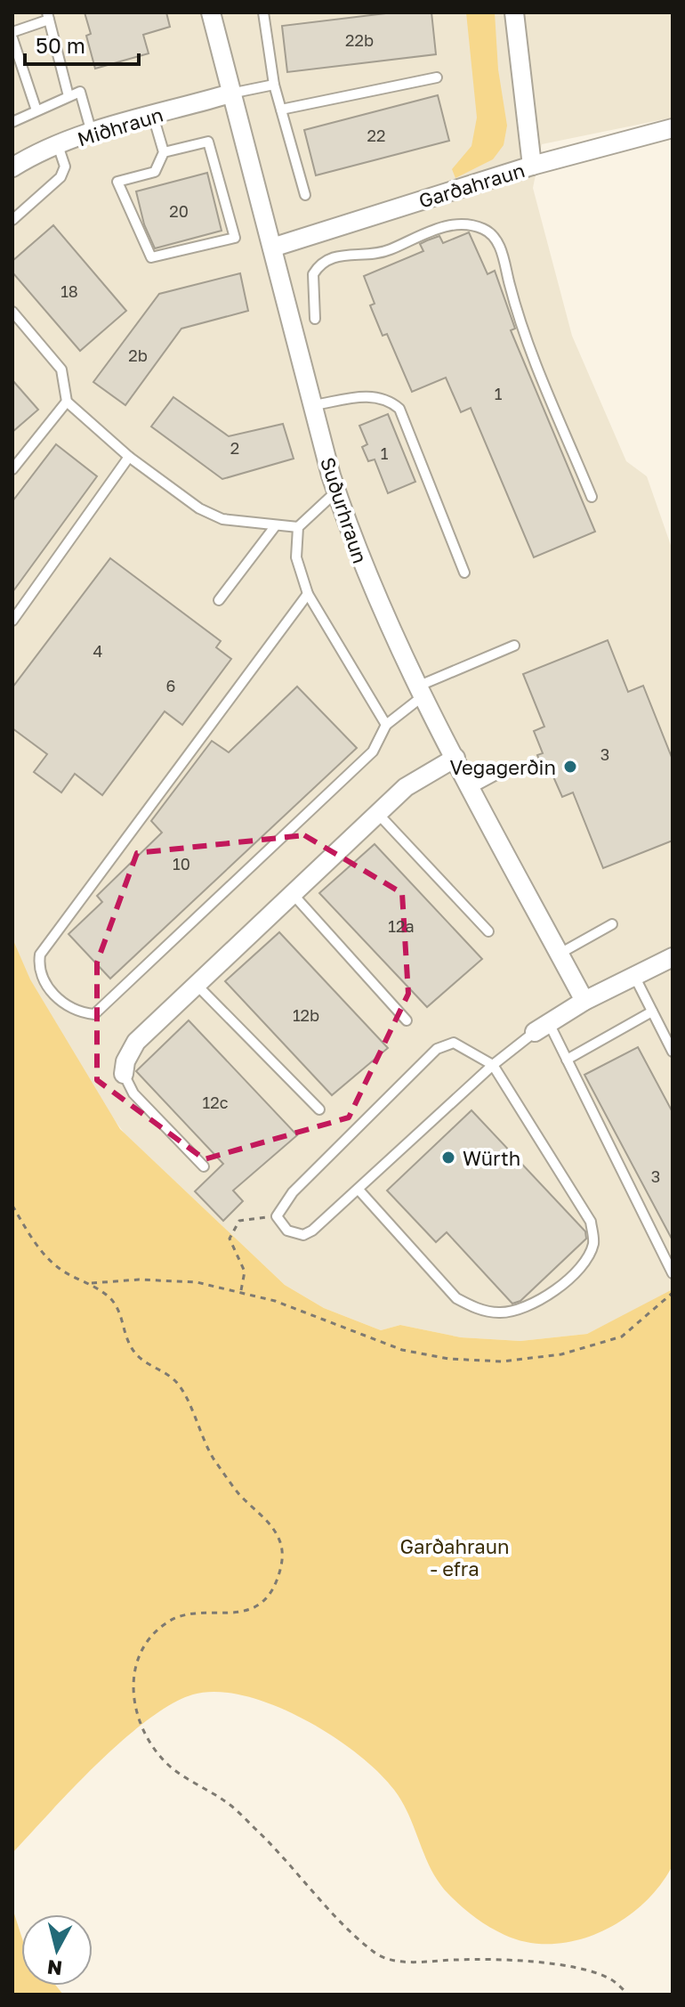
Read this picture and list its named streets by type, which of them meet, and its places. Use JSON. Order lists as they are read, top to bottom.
{
  "streets": {
    "street": ["Miðhraun", "Garðahraun", "Suðurhraun"]
  },
  "crossings": [
    ["Garðahraun", "Suðurhraun"]
  ],
  "parks": ["Garðahraun - efra"],
  "places": ["Vegagerðin", "Würth"],
  "house_numbers": [
    "22b",
    "22",
    "20",
    "18",
    "2b",
    "1",
    "2",
    "1",
    "4",
    "6",
    "3",
    "10",
    "12a",
    "12b",
    "12c",
    "3"
  ],
  "scale_bar": "50 m",
  "north": "bottom"
}
